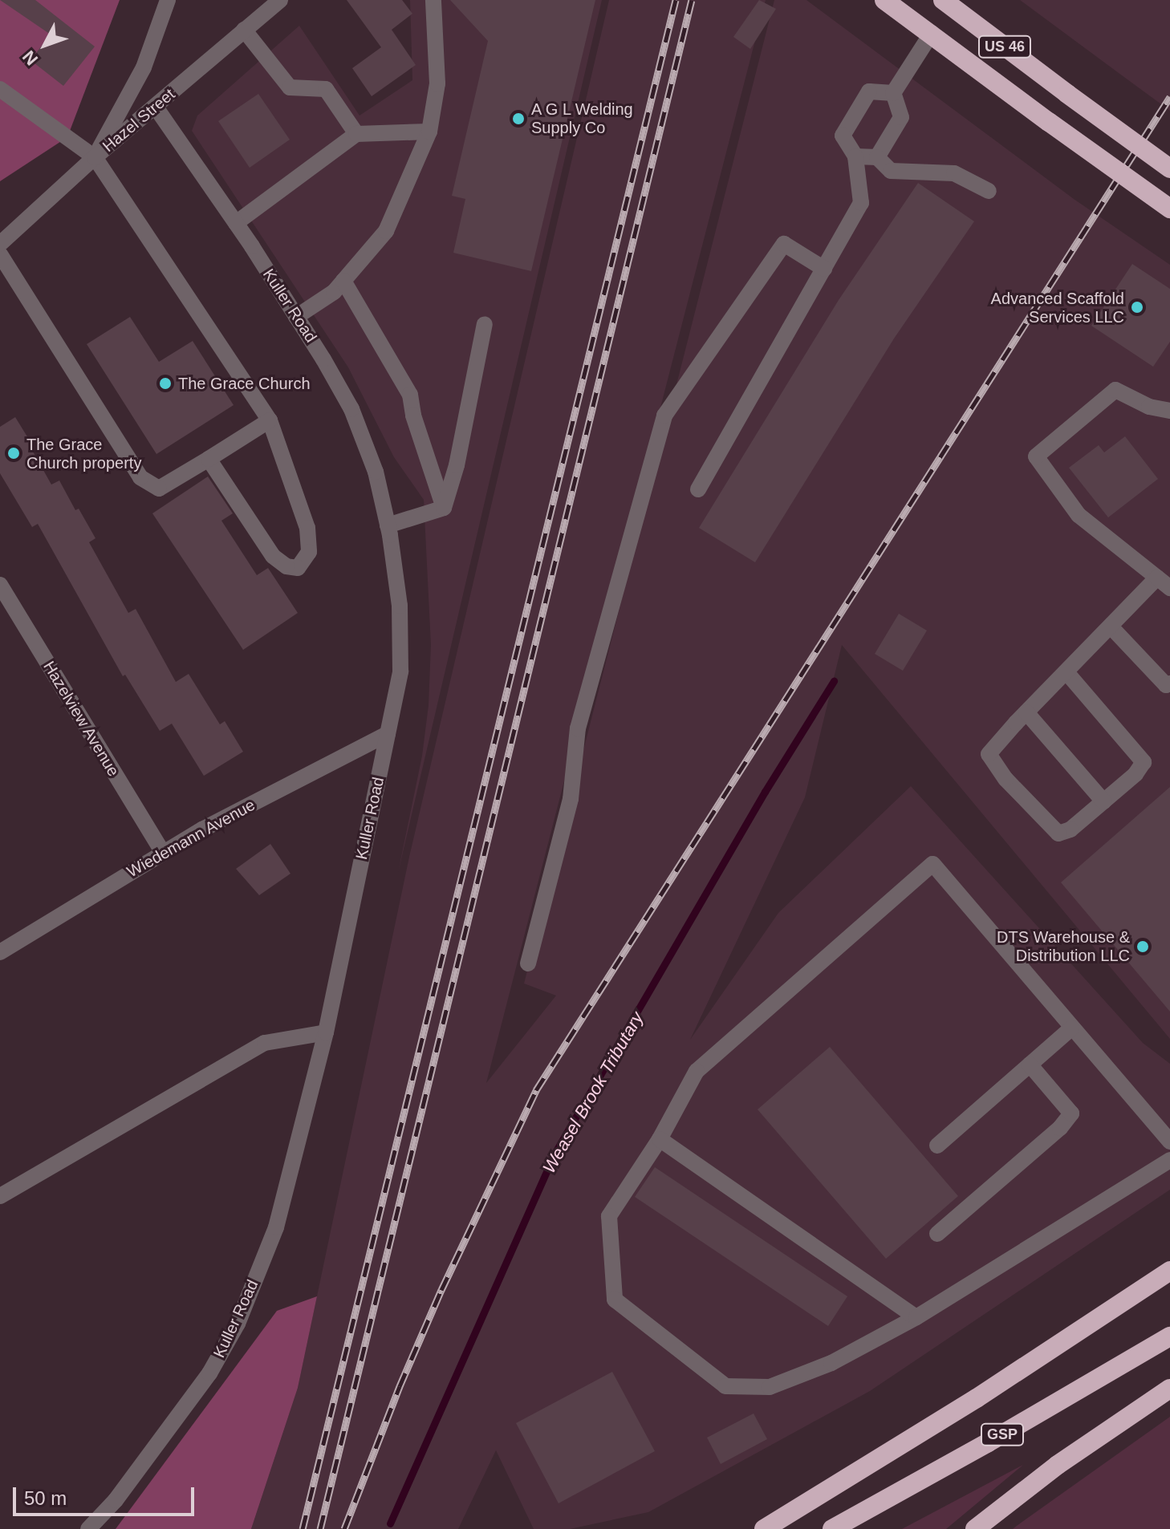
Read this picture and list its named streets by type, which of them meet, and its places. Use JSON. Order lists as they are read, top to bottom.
{
  "streets": {
    "highway": ["US 46", "GSP"],
    "street": [
      "Hazel Street",
      "Kuller Road",
      "Hazelview Avenue",
      "Wiedemann Avenue"
    ]
  },
  "crossings": [
    ["Hazel Street", "Kuller Road"],
    ["Kuller Road", "Wiedemann Avenue"],
    ["Hazelview Avenue", "Wiedemann Avenue"]
  ],
  "water": ["Weasel Brook Tributary"],
  "places": [
    "A G L Welding Supply Co",
    "Advanced Scaffold Services LLC",
    "The Grace Church",
    "The Grace Church property",
    "DTS Warehouse & Distribution LLC"
  ],
  "scale_bar": "50 m",
  "north": "bottom left"
}
